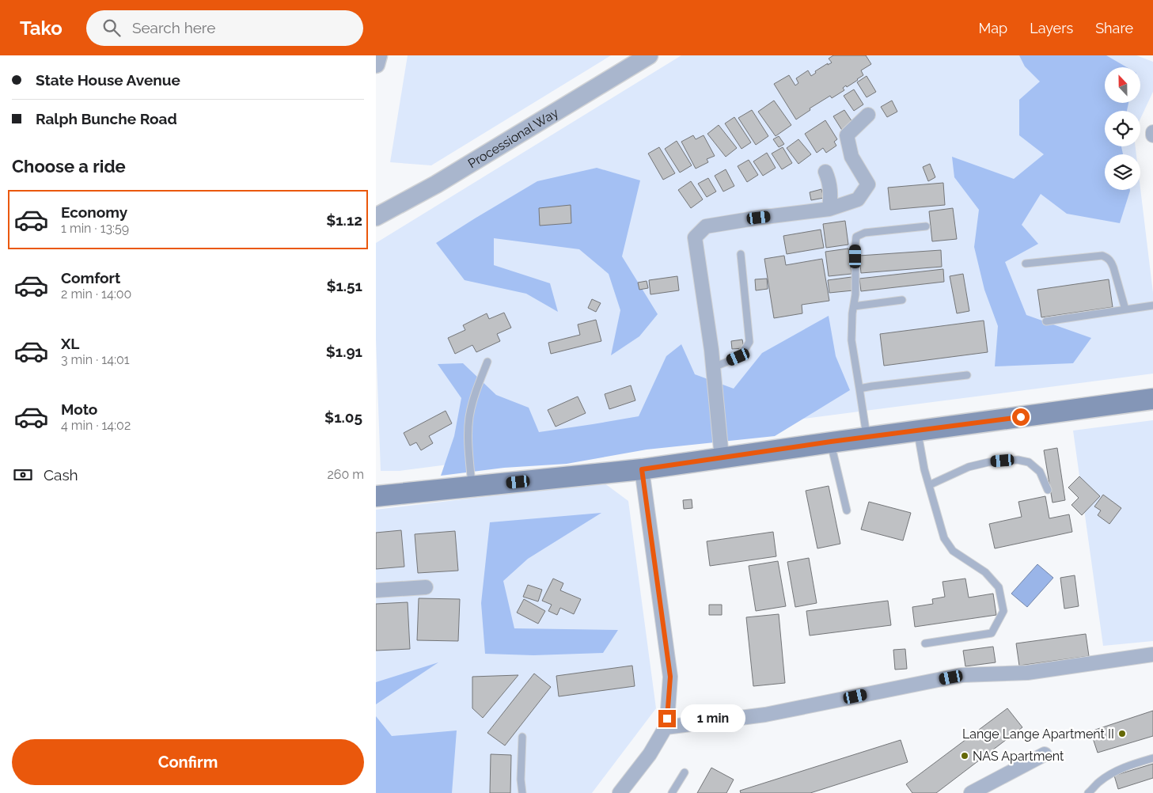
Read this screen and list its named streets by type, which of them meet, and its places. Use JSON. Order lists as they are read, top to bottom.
{
  "streets": {
    "street": ["Processional Way"]
  },
  "places": ["Lange Lange Apartment II", "NAS Apartment"],
  "north": "top",
  "page": {
    "header": "Tako",
    "search": "Search here",
    "nav": ["Map", "Layers", "Share"],
    "banner": ["State House Avenue", "Ralph Bunche Road"],
    "heading": "Choose a ride",
    "list": [
      {
        "name": "Economy",
        "note": "1 min · 13:59",
        "value": "$1.12"
      },
      {
        "name": "Comfort",
        "note": "2 min · 14:00",
        "value": "$1.51"
      },
      {
        "name": "XL",
        "note": "3 min · 14:01",
        "value": "$1.91"
      },
      {
        "name": "Moto",
        "note": "4 min · 14:02",
        "value": "$1.05"
      }
    ],
    "pay": ["Cash", "260 m"],
    "bubble": "1 min",
    "buttons": "Confirm"
  }
}
